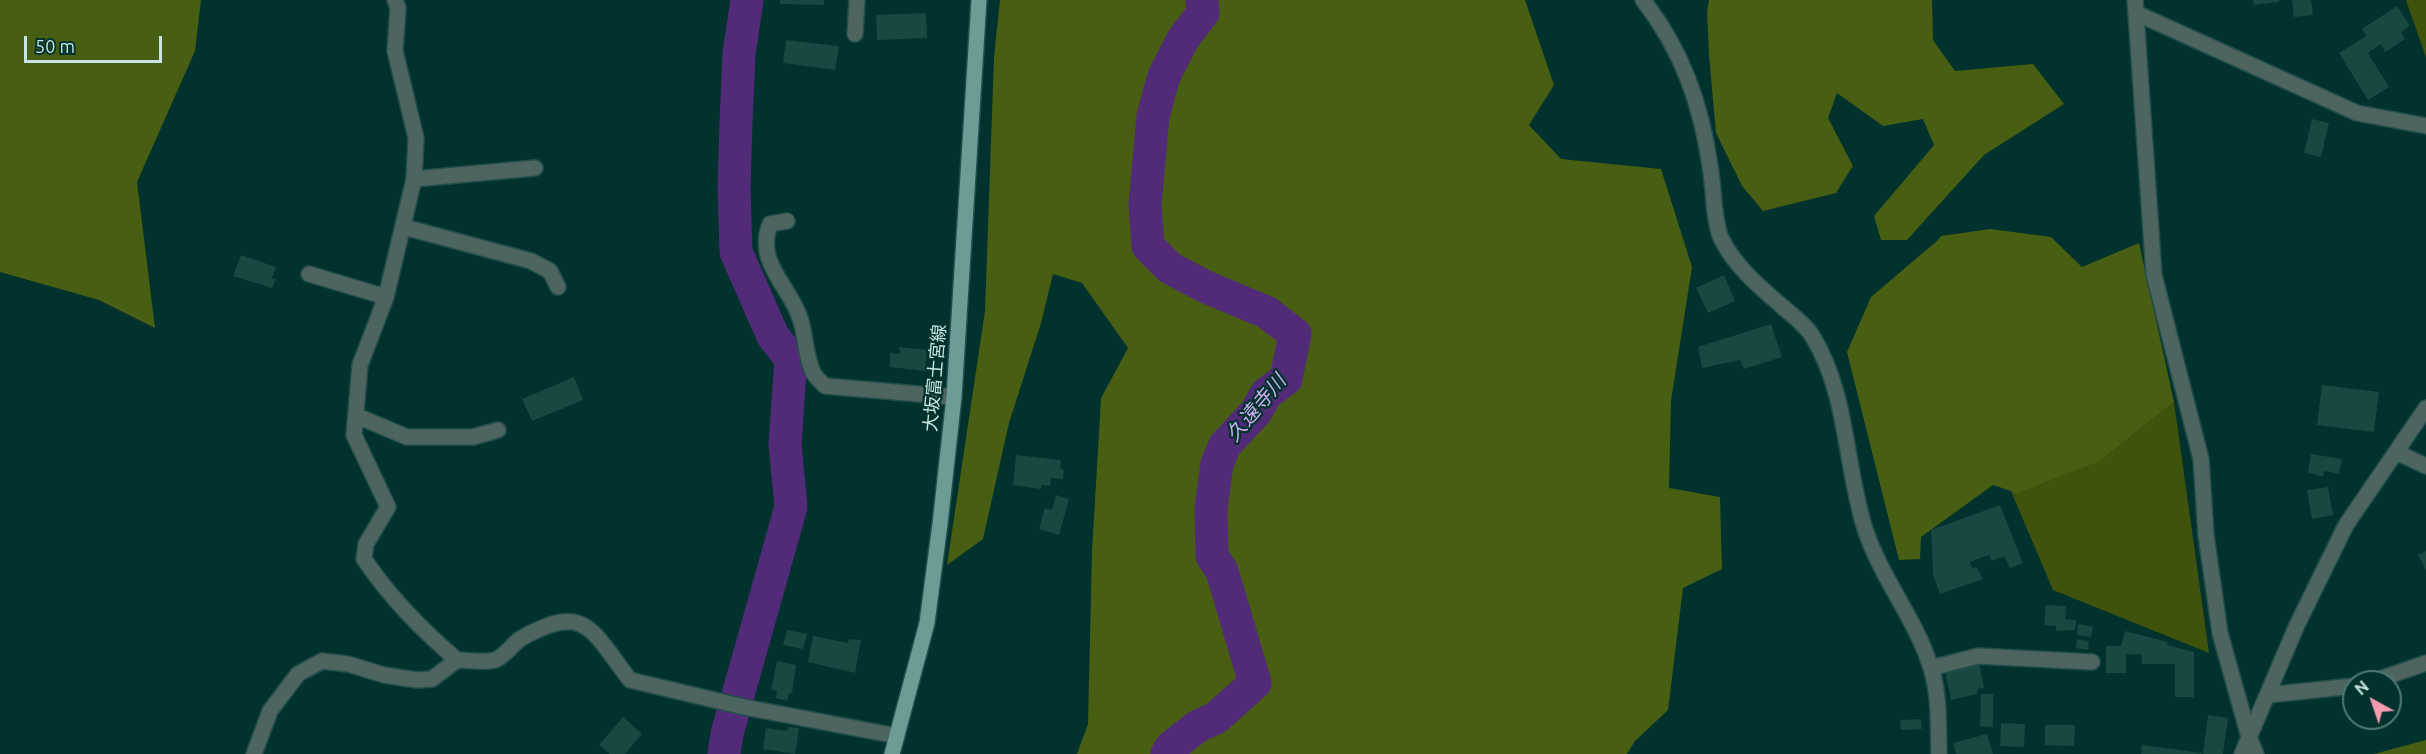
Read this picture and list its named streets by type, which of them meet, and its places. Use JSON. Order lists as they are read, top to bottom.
{
  "streets": {
    "main road": ["大坂富士宮線"]
  },
  "water": ["久遠寺川"],
  "scale_bar": "50 m",
  "north": "top left"
}
